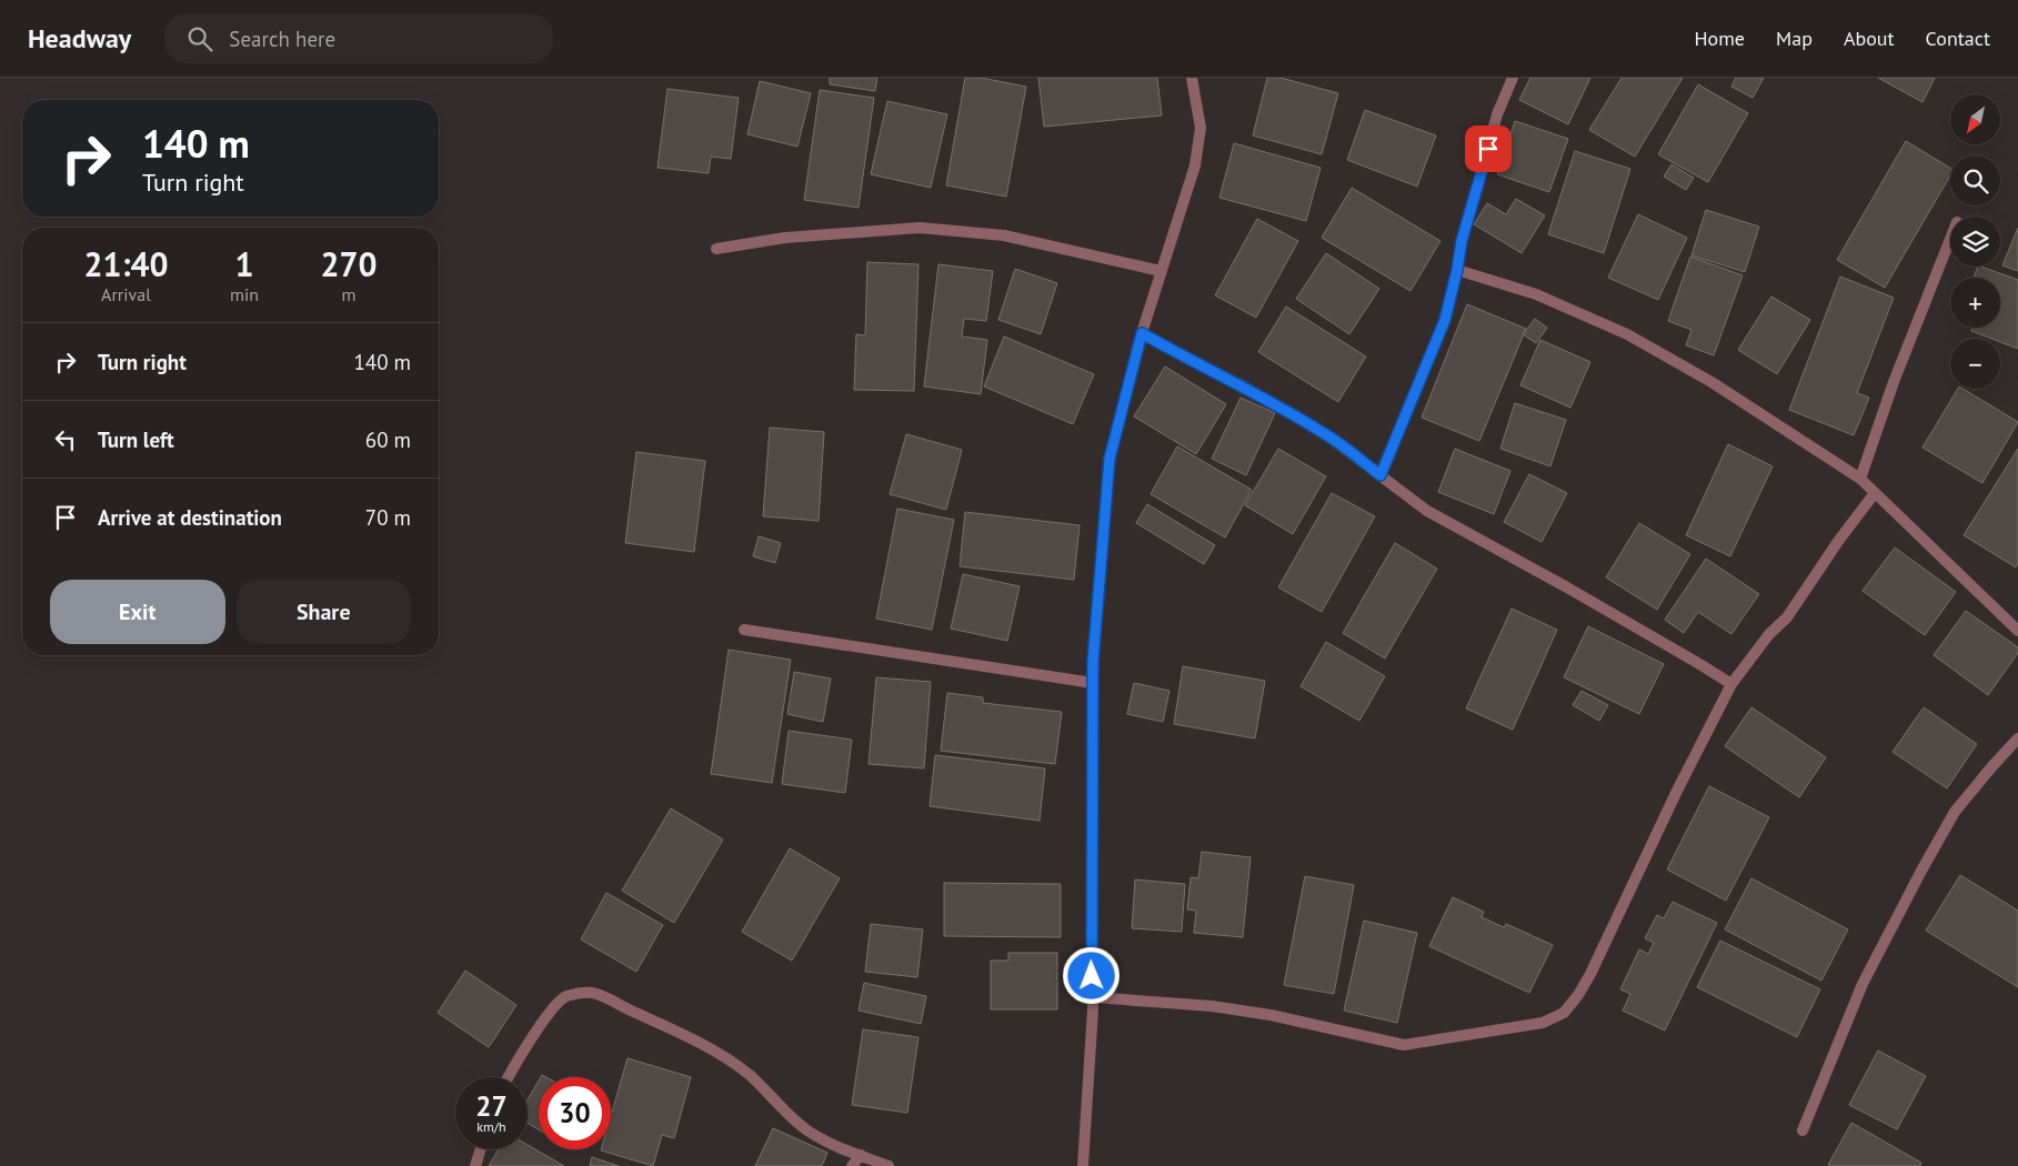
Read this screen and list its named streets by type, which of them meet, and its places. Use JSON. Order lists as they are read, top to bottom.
{
  "north": "bottom left",
  "page": {
    "header": "Headway",
    "search": "Search here",
    "nav": [
      "Home",
      "Map",
      "About",
      "Contact"
    ],
    "map_buttons": ["+", "−"],
    "turn": ["140 m", "Turn right"],
    "eta": [
      "21:40",
      "Arrival",
      "1",
      "min",
      "270",
      "m"
    ],
    "list": [
      {
        "name": "Turn right",
        "value": "140 m"
      },
      {
        "name": "Turn left",
        "value": "60 m"
      },
      {
        "name": "Arrive at destination",
        "value": "70 m"
      }
    ],
    "buttons": ["Exit", "Share"],
    "speed": "27 km/h",
    "limit": "30"
  }
}
